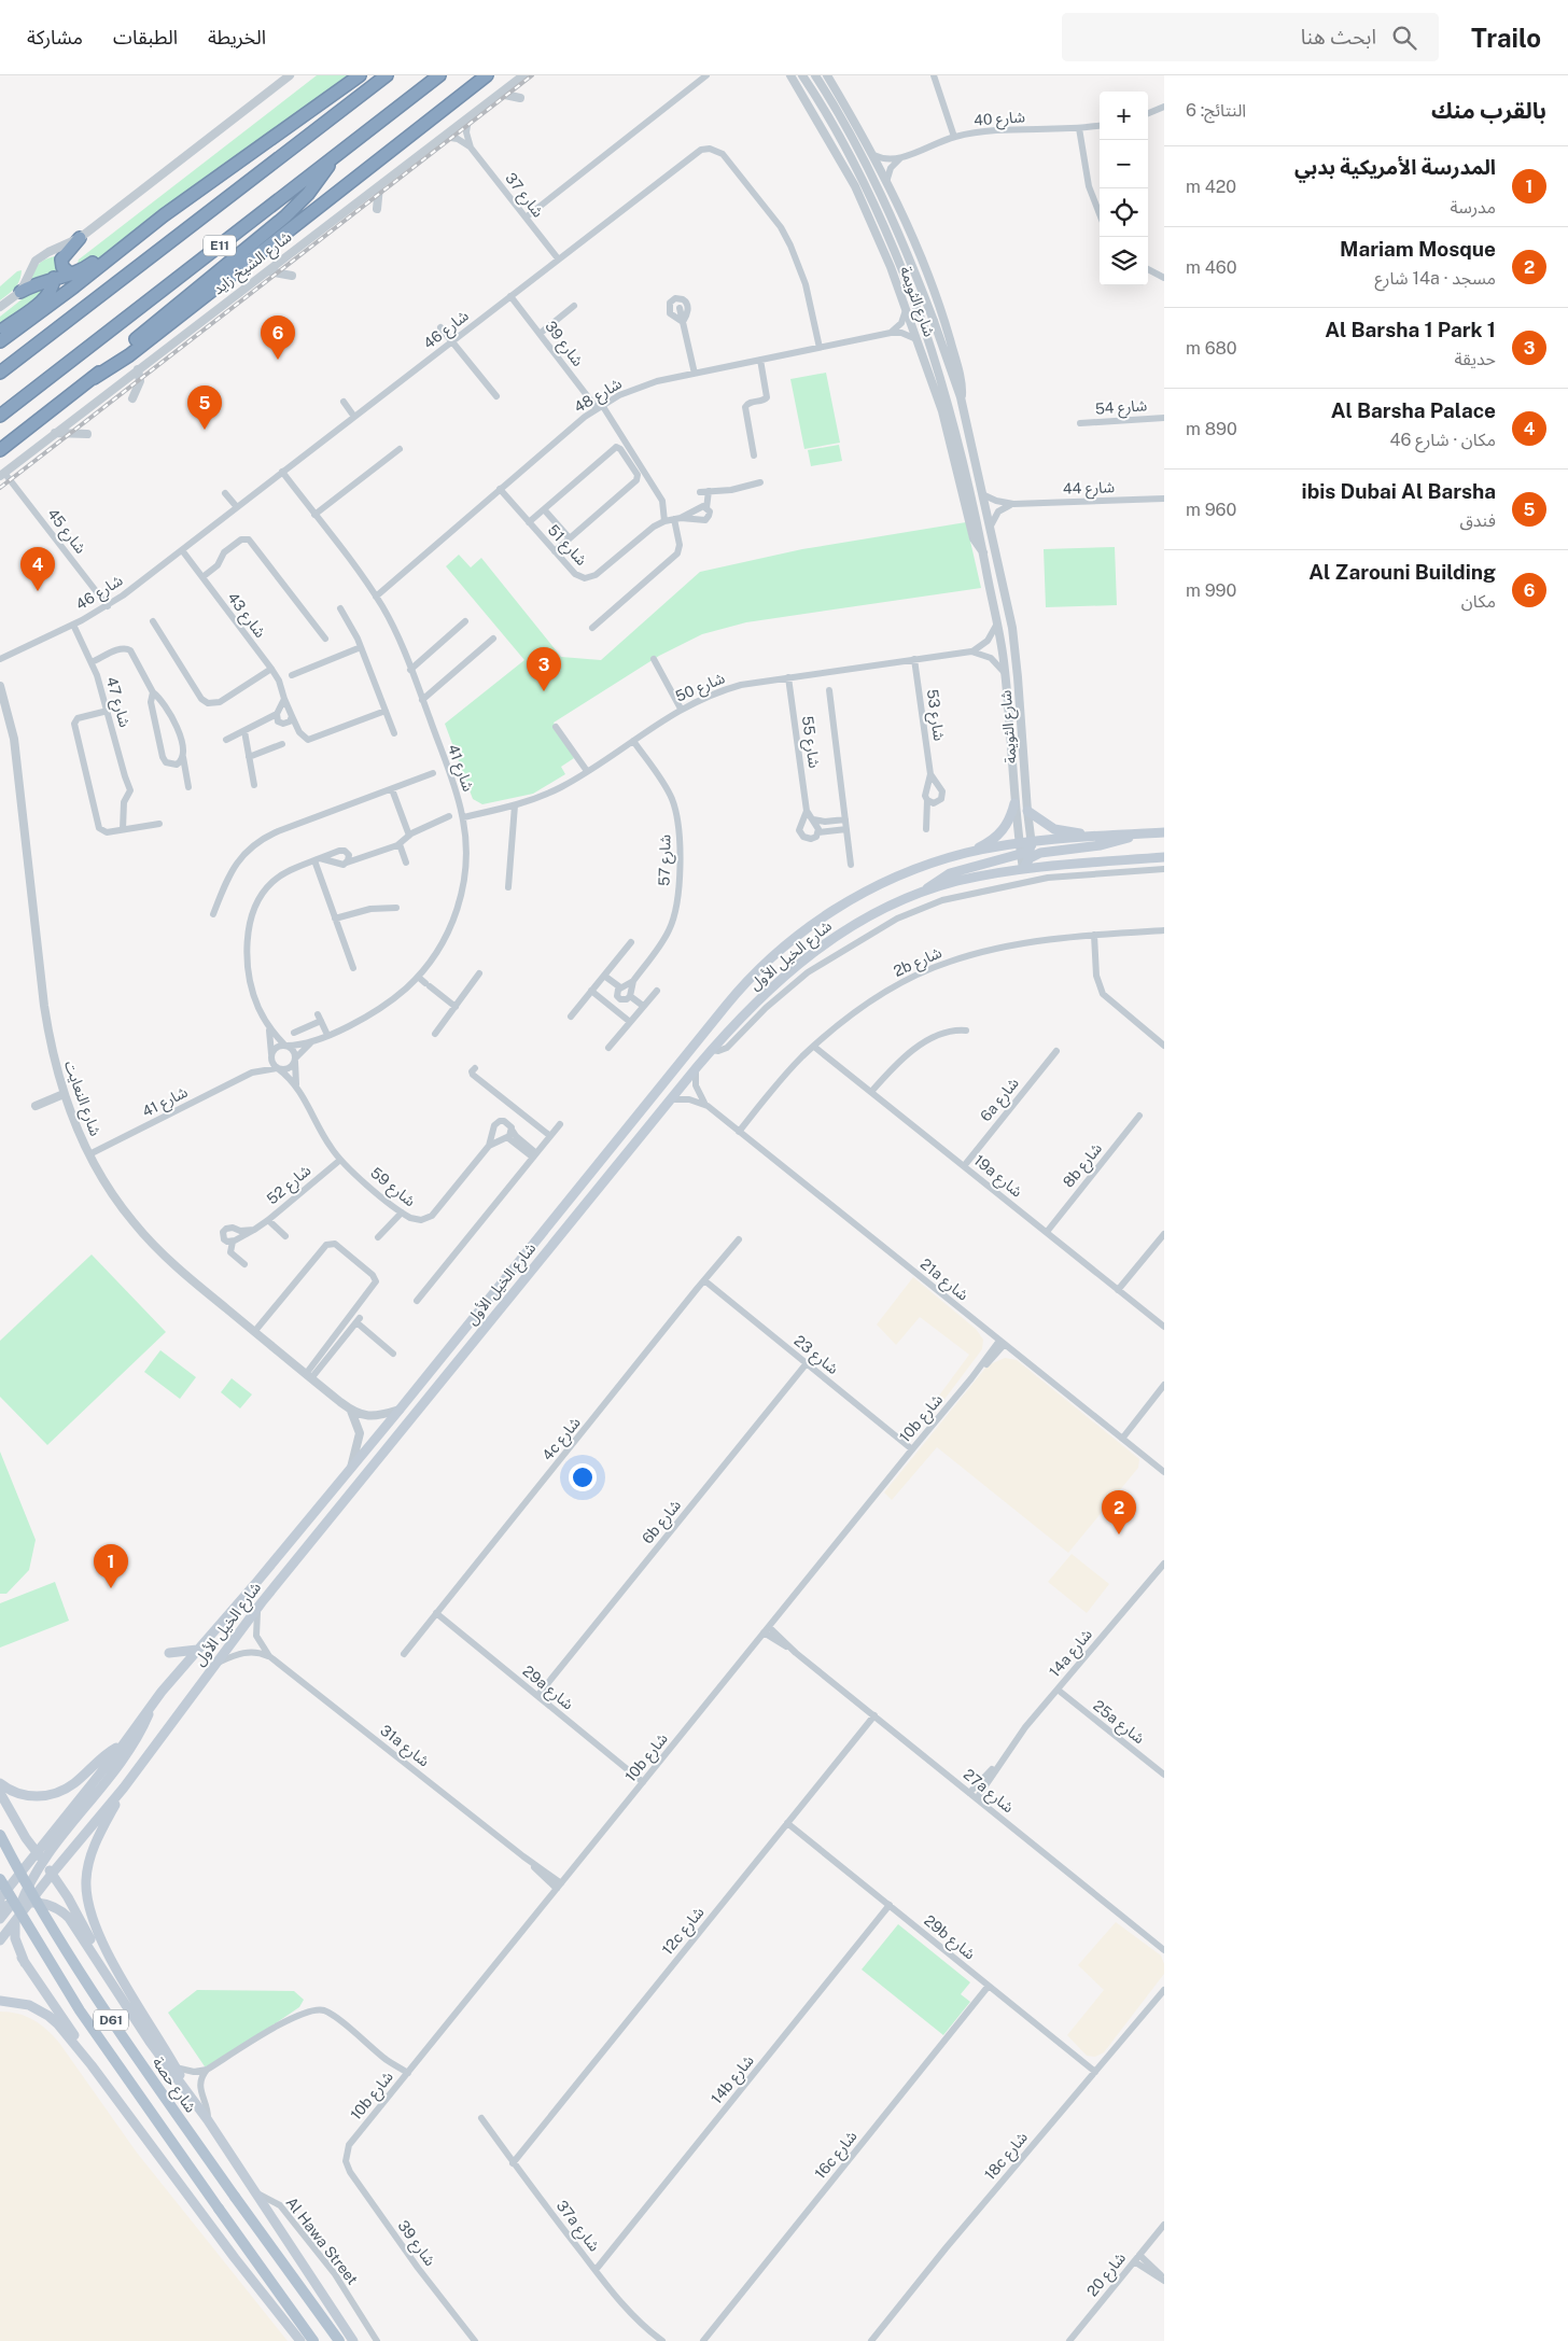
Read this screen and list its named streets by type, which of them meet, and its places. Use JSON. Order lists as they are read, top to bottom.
{
  "streets": {
    "highway": ["E11"],
    "main road": ["شارع الخيل الأول", "D61", "شارع حصة"],
    "street": [
      "شارع 40",
      "شارع 37",
      "شارع الشيخ زايد",
      "شارع الثويمة",
      "شارع 46",
      "شارع 39",
      "شارع 48",
      "شارع 54",
      "شارع 44",
      "شارع 45",
      "شارع 51",
      "شارع 43",
      "شارع 50",
      "شارع 47",
      "شارع 53",
      "شارع 55",
      "شارع 41",
      "شارع 57",
      "2b شارع",
      "شارع النعايت",
      "6a شارع",
      "8b شارع",
      "19a شارع",
      "شارع 52",
      "شارع 59",
      "21a شارع",
      "شارع 23",
      "10b شارع",
      "4c شارع",
      "6b شارع",
      "14a شارع",
      "29a شارع",
      "25a شارع",
      "31a شارع",
      "27a شارع",
      "12c شارع",
      "29b شارع",
      "14b شارع",
      "16c شارع",
      "18c شارع",
      "37a شارع",
      "Al Hawa Street",
      "شارع 20"
    ]
  },
  "crossings": [
    ["شارع 40", "شارع الثويمة"],
    ["شارع 37", "شارع الشيخ زايد"],
    ["شارع 37", "شارع 46"],
    ["شارع الشيخ زايد", "شارع 45"],
    ["شارع الثويمة", "شارع 48"],
    ["شارع الثويمة", "شارع 44"],
    ["شارع الثويمة", "شارع الخيل الأول"],
    ["شارع 46", "شارع 39"],
    ["شارع 46", "شارع 48"],
    ["شارع 46", "شارع 45"],
    ["شارع 46", "شارع 43"],
    ["شارع 46", "شارع 47"],
    ["شارع 46", "شارع 41"],
    ["شارع 39", "شارع 48"],
    ["شارع 39", "شارع 51"],
    ["شارع 39", "10b شارع"],
    ["شارع 48", "شارع 51"],
    ["شارع 48", "شارع 41"],
    ["شارع 50", "شارع 53"],
    ["شارع 50", "شارع 55"],
    ["شارع 50", "شارع 41"],
    ["شارع 50", "شارع 57"],
    ["شارع 41", "شارع النعايت"],
    ["شارع 41", "شارع 59"],
    ["شارع الخيل الأول", "شارع النعايت"],
    ["شارع الخيل الأول", "21a شارع"],
    ["شارع الخيل الأول", "31a شارع"],
    ["2b شارع", "19a شارع"],
    ["2b شارع", "21a شارع"],
    ["6a شارع", "19a شارع"],
    ["8b شارع", "19a شارع"],
    ["شارع 52", "شارع 59"],
    ["21a شارع", "10b شارع"],
    ["شارع 23", "10b شارع"],
    ["شارع 23", "4c شارع"],
    ["شارع 23", "6b شارع"],
    ["10b شارع", "29a شارع"],
    ["10b شارع", "31a شارع"],
    ["10b شارع", "27a شارع"],
    ["4c شارع", "29a شارع"],
    ["6b شارع", "29a شارع"],
    ["14a شارع", "25a شارع"],
    ["14a شارع", "27a شارع"],
    ["27a شارع", "12c شارع"],
    ["12c شارع", "29b شارع"],
    ["12c شارع", "37a شارع"],
    ["29b شارع", "14b شارع"],
    ["29b شارع", "16c شارع"],
    ["29b شارع", "18c شارع"],
    ["14b شارع", "37a شارع"]
  ],
  "page": {
    "header": "Trailo",
    "search": "ابحث هنا",
    "nav": ["الخريطة", "الطبقات", "مشاركة"],
    "heading": ["بالقرب منك", "النتائج: 6"],
    "map_buttons": ["+", "−"],
    "list": [
      {
        "mark": "1",
        "name": "المدرسة الأمريكية بدبي",
        "note": "مدرسة",
        "value": "420 m"
      },
      {
        "mark": "2",
        "name": "Mariam Mosque",
        "note": "مسجد · 14a شارع",
        "value": "460 m"
      },
      {
        "mark": "3",
        "name": "Al Barsha 1 Park 1",
        "note": "حديقة",
        "value": "680 m"
      },
      {
        "mark": "4",
        "name": "Al Barsha Palace",
        "note": "مكان · شارع 46",
        "value": "890 m"
      },
      {
        "mark": "5",
        "name": "ibis Dubai Al Barsha",
        "note": "فندق",
        "value": "960 m"
      },
      {
        "mark": "6",
        "name": "Al Zarouni Building",
        "note": "مكان",
        "value": "990 m"
      }
    ],
    "pins": [
      "6",
      "5",
      "4",
      "3",
      "2",
      "1"
    ]
  }
}
